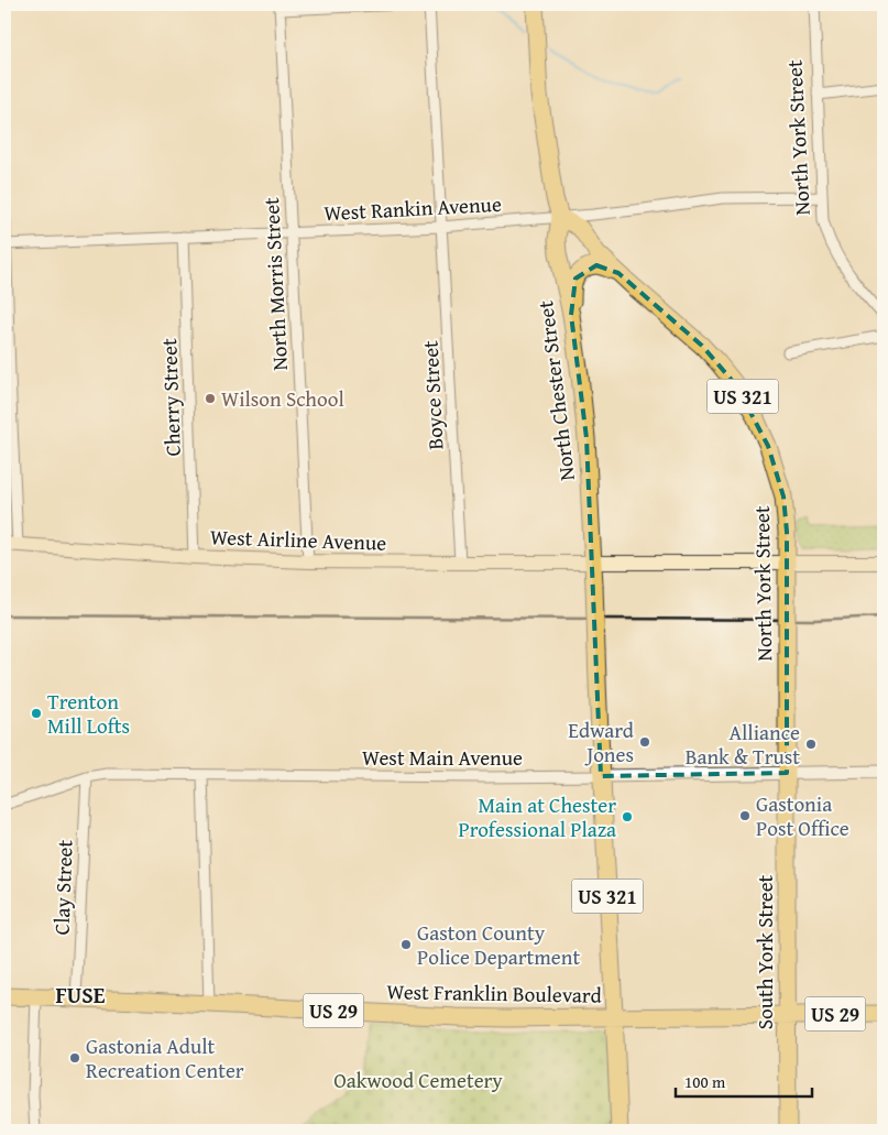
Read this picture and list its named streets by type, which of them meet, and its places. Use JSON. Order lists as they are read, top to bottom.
{
  "streets": {
    "main road": [
      "North York Street",
      "North Chester Street",
      "US 321",
      "West Airline Avenue",
      "South York Street",
      "West Franklin Boulevard",
      "US 29"
    ],
    "street": [
      "West Rankin Avenue",
      "North Morris Street",
      "Boyce Street",
      "Cherry Street",
      "West Main Avenue",
      "Clay Street"
    ]
  },
  "crossings": [
    ["North York Street", "West Rankin Avenue"],
    ["North York Street", "North Chester Street"],
    ["North York Street", "West Airline Avenue"],
    ["North York Street", "West Main Avenue"],
    ["North York Street", "South York Street"],
    ["West Rankin Avenue", "North Morris Street"],
    ["West Rankin Avenue", "North Chester Street"],
    ["West Rankin Avenue", "Boyce Street"],
    ["West Rankin Avenue", "Cherry Street"],
    ["North Morris Street", "West Airline Avenue"],
    ["North Chester Street", "US 321"],
    ["North Chester Street", "West Airline Avenue"],
    ["North Chester Street", "West Main Avenue"],
    ["Boyce Street", "West Airline Avenue"],
    ["US 321", "West Main Avenue"],
    ["US 321", "West Franklin Boulevard"],
    ["Cherry Street", "West Airline Avenue"],
    ["West Main Avenue", "Clay Street"],
    ["West Main Avenue", "South York Street"],
    ["Clay Street", "West Franklin Boulevard"],
    ["South York Street", "West Franklin Boulevard"]
  ],
  "districts": ["FUSE"],
  "parks": ["Oakwood Cemetery"],
  "places": [
    "Wilson School",
    "Trenton Mill Lofts",
    "Edward Jones",
    "Alliance Bank & Trust",
    "Gastonia Post Office",
    "Main at Chester Professional Plaza",
    "Gaston County Police Department",
    "Gastonia Adult Recreation Center"
  ],
  "scale_bar": "100 m"
}
